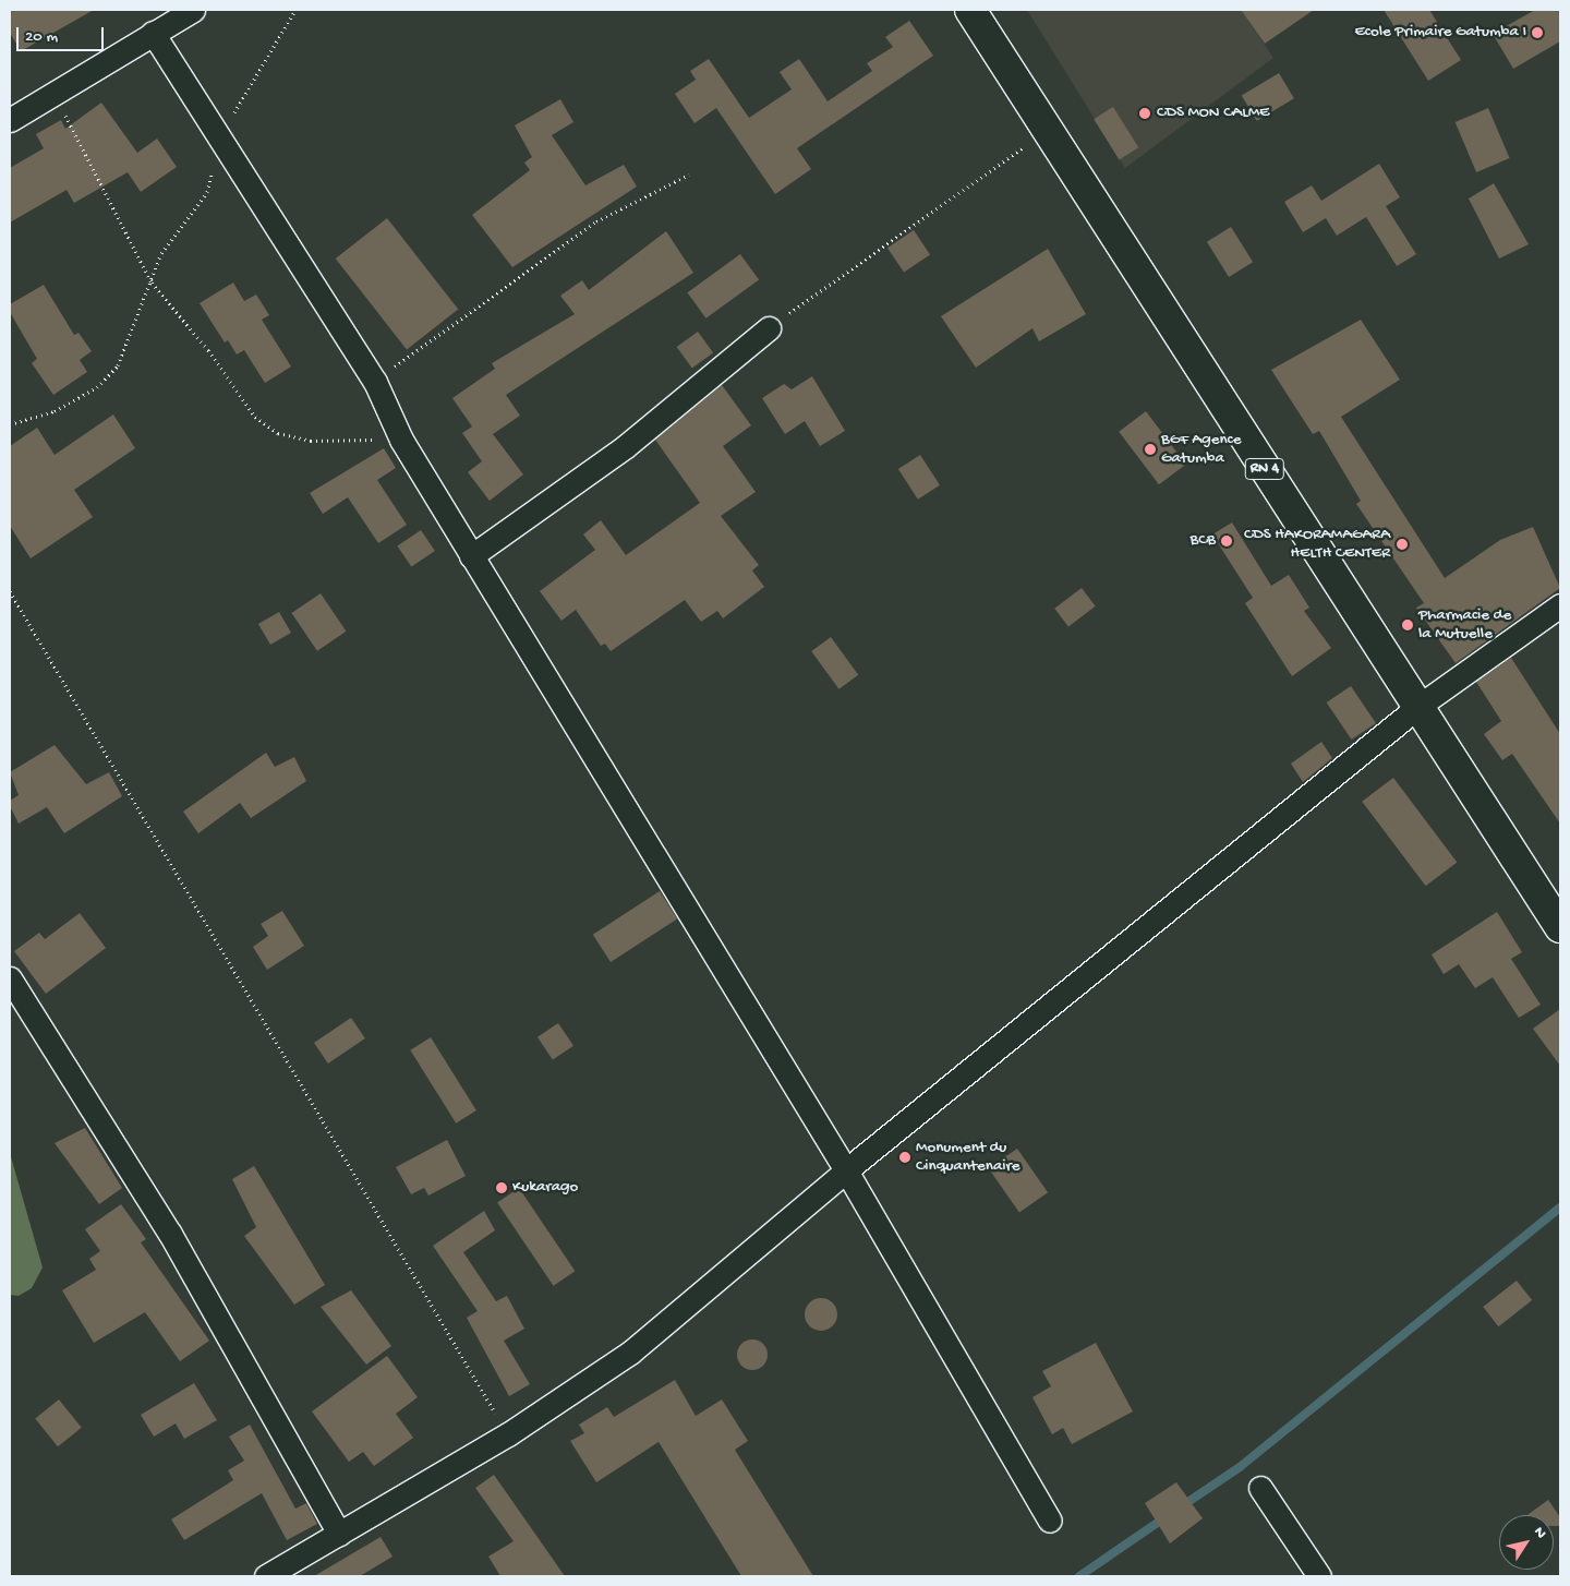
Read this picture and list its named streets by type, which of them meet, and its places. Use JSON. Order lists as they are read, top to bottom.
{
  "streets": {
    "main road": ["RN 4"]
  },
  "places": [
    "Ecole Primaire Gatumba I",
    "CDS MON CALME",
    "BGF Agence Gatumba",
    "BCB",
    "CDS HAKORAMAGARA HELTH CENTER",
    "Pharmacie de la Mutuelle",
    "Monument du Cinquantenaire",
    "Kukarago"
  ],
  "scale_bar": "20 m",
  "north": "top right"
}
